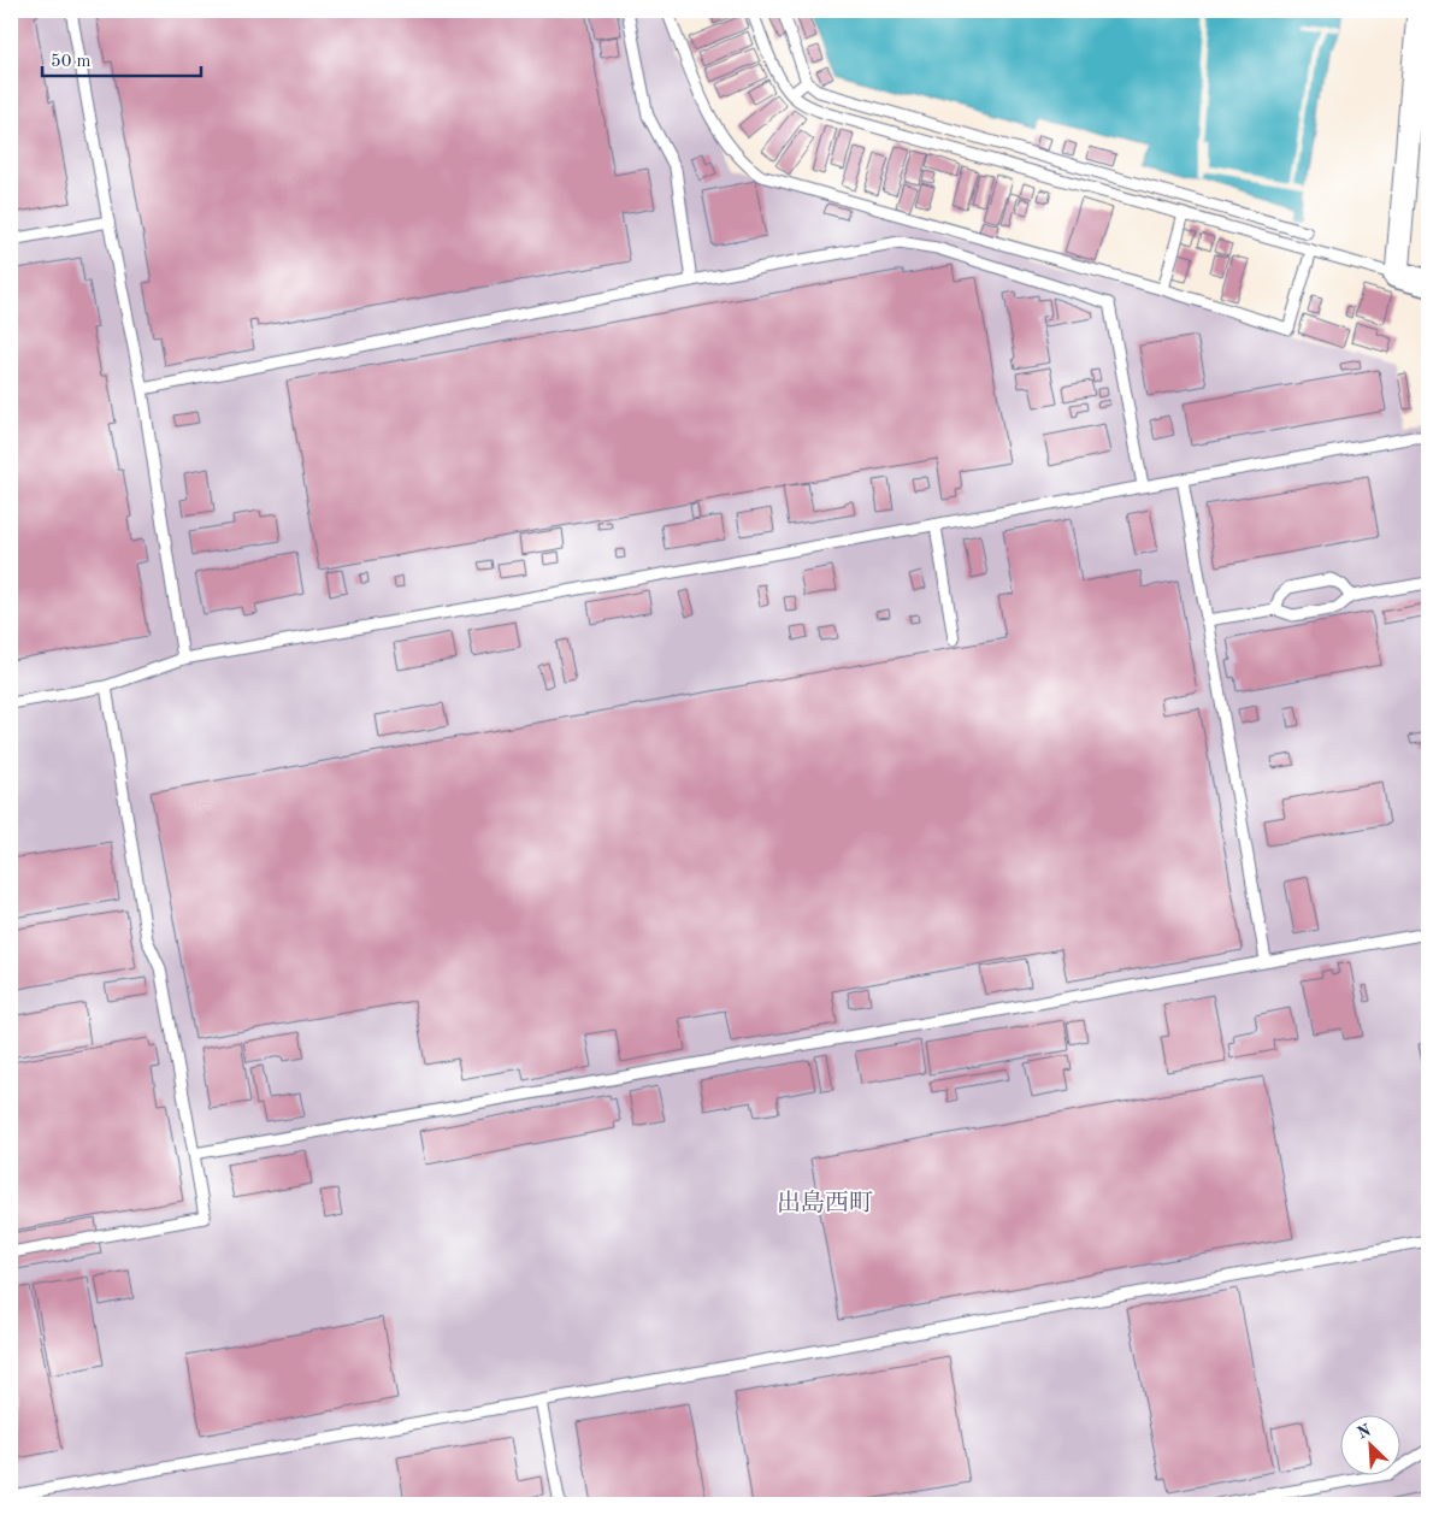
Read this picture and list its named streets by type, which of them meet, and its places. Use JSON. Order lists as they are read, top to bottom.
{
  "districts": ["出島西町"],
  "scale_bar": "50 m",
  "north": "top left"
}
